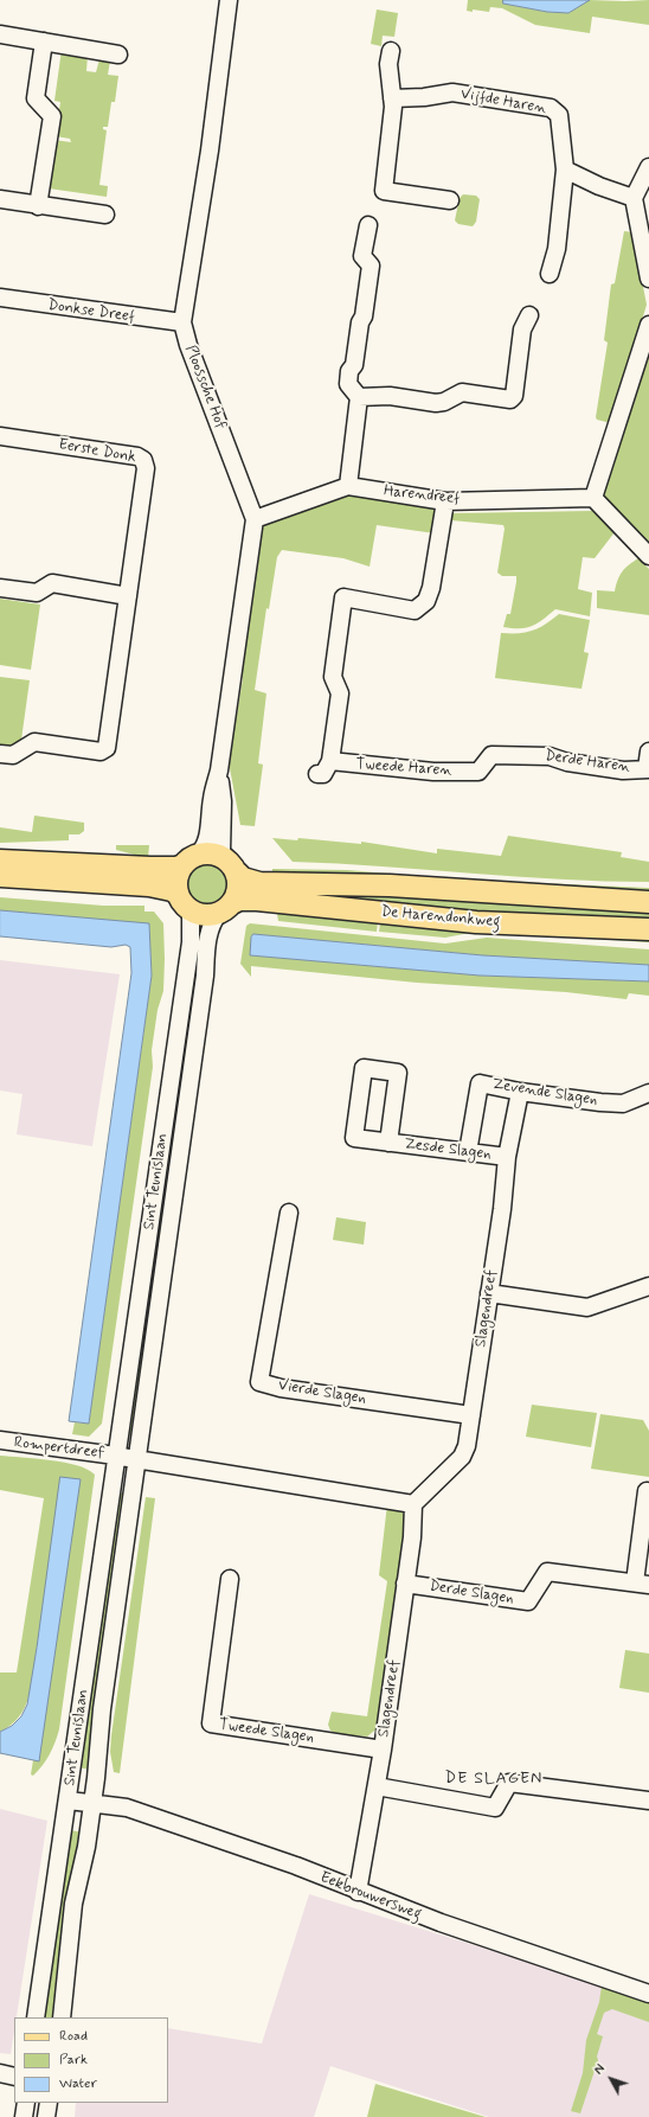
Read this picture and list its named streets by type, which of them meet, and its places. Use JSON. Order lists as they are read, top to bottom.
{
  "streets": {
    "main road": ["De Harendonkweg"],
    "street": [
      "Vijfde Haren",
      "Donkse Dreef",
      "Ploossche Hof",
      "Eerste Donk",
      "Harendreef",
      "Derde Haren",
      "Tweede Haren",
      "Zevende Slagen",
      "Zesde Slagen",
      "Sint Teunislaan",
      "Slagendreef",
      "Vierde Slagen",
      "Rompertdreef",
      "Derde Slagen",
      "Tweede Slagen",
      "Eekbrouwersweg"
    ]
  },
  "crossings": [
    ["Donkse Dreef", "Ploossche Hof"],
    ["Ploossche Hof", "Harendreef"],
    ["Ploossche Hof", "De Harendonkweg"],
    ["Ploossche Hof", "Sint Teunislaan"],
    ["Derde Haren", "Tweede Haren"],
    ["De Harendonkweg", "Sint Teunislaan"],
    ["Zevende Slagen", "Zesde Slagen"],
    ["Zevende Slagen", "Slagendreef"],
    ["Zesde Slagen", "Slagendreef"],
    ["Sint Teunislaan", "Rompertdreef"],
    ["Sint Teunislaan", "Eekbrouwersweg"],
    ["Slagendreef", "Vierde Slagen"],
    ["Slagendreef", "Derde Slagen"],
    ["Slagendreef", "Tweede Slagen"],
    ["Slagendreef", "Eekbrouwersweg"]
  ],
  "districts": ["DE SLAGEN"],
  "legend": ["Road", "Park", "Water"],
  "north": "top left"
}
